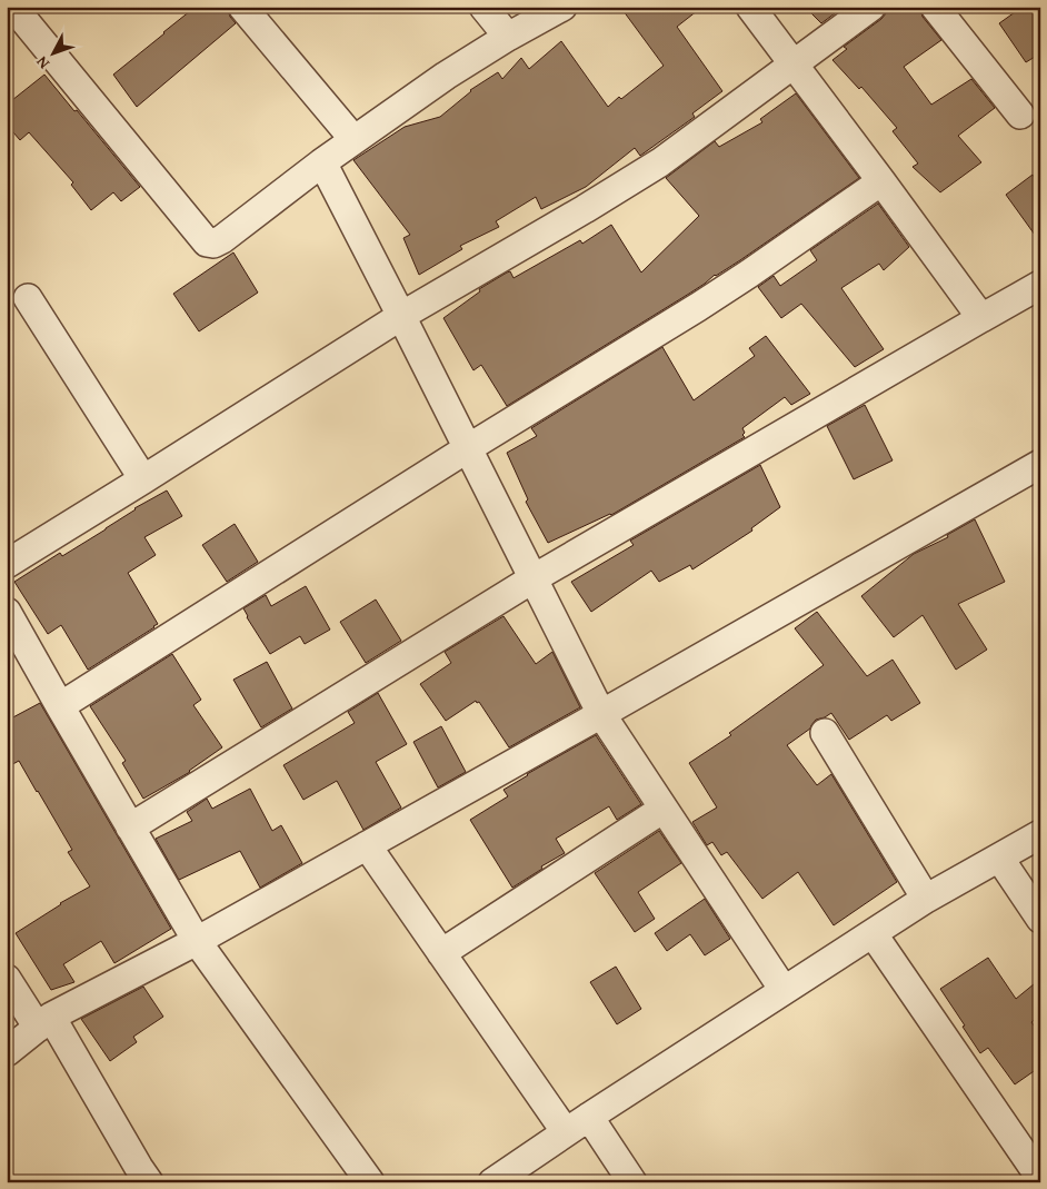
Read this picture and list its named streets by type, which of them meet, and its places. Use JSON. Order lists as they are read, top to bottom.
{
  "north": "bottom left"
}
